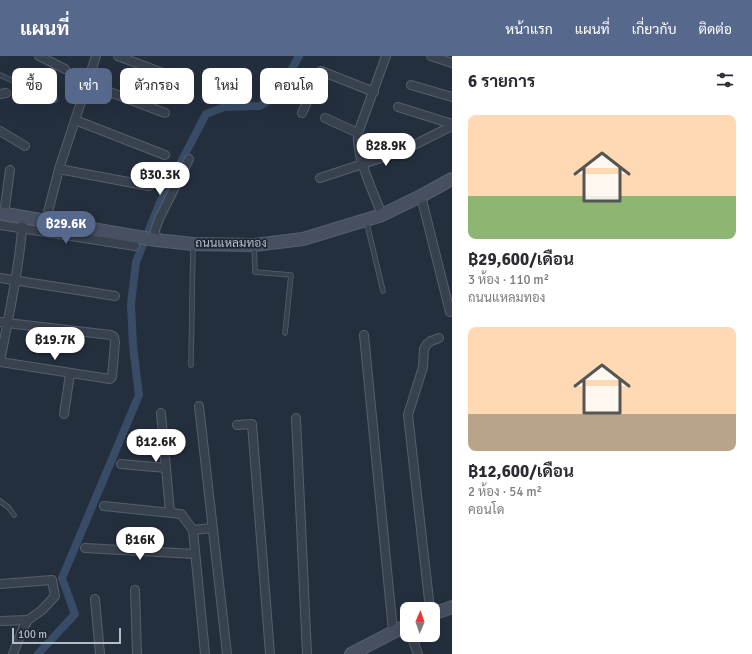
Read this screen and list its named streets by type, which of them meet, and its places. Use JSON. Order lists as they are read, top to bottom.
{
  "streets": {
    "main road": ["ถนนแหลมทอง"]
  },
  "scale_bar": "100 m",
  "north": "top",
  "page": {
    "header": "แผนที่",
    "nav": [
      "หน้าแรก",
      "แผนที่",
      "เกี่ยวกับ",
      "ติดต่อ"
    ],
    "heading": "6 รายการ",
    "chip": [
      "ซื้อ",
      "เช่า",
      "ตัวกรอง",
      "ใหม่",
      "คอนโด"
    ],
    "list": [
      {
        "name": "฿29,600/เดือน",
        "note": "3 ห้อง · 110 m² · ถนนแหลมทอง"
      },
      {
        "name": "฿12,600/เดือน",
        "note": "2 ห้อง · 54 m² · คอนโด"
      }
    ],
    "price": [
      "฿28.9K",
      "฿30.3K",
      "฿29.6K",
      "฿19.7K",
      "฿12.6K",
      "฿16K"
    ],
    "scale": "100 m"
  }
}
